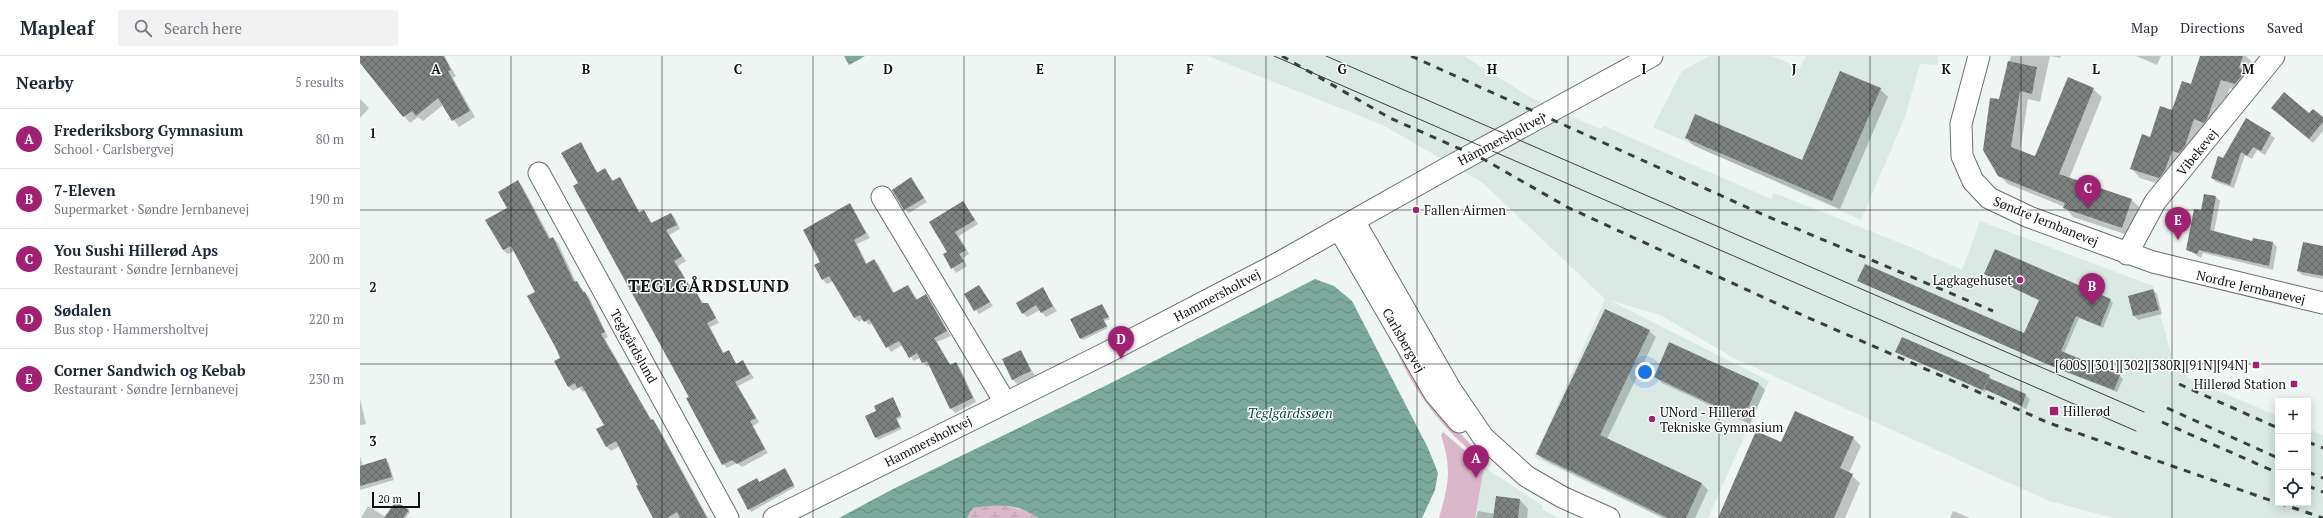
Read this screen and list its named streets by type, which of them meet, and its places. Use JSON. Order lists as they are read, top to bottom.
{
  "streets": {
    "street": [
      "Hammersholtvej",
      "Vibekevej",
      "Søndre Jernbanevej",
      "Nordre Jernbanevej",
      "Carlsbergvej",
      "Teglgårdslund"
    ]
  },
  "crossings": [
    ["Hammersholtvej", "Carlsbergvej"],
    ["Vibekevej", "Søndre Jernbanevej"],
    ["Søndre Jernbanevej", "Nordre Jernbanevej"]
  ],
  "districts": ["TEGLGÅRDSLUND"],
  "water": ["Teglgårdssøen"],
  "places": {
    "other": ["Fallen Airmen", "Lagkagehuset", "UNord - Hillerød Tekniske Gymnasium"],
    "transit": ["[600S][301][302][380R][91N][94N]", "Hillerød Station", "Hillerød"]
  },
  "scale_bar": "20 m",
  "page": {
    "header": "Mapleaf",
    "search": "Search here",
    "nav": ["Map", "Directions", "Saved"],
    "heading": ["Nearby", "5 results"],
    "list": [
      {
        "mark": "A",
        "name": "Frederiksborg Gymnasium",
        "note": "School · Carlsbergvej",
        "value": "80 m"
      },
      {
        "mark": "B",
        "name": "7-Eleven",
        "note": "Supermarket · Søndre Jernbanevej",
        "value": "190 m"
      },
      {
        "mark": "C",
        "name": "You Sushi Hillerød Aps",
        "note": "Restaurant · Søndre Jernbanevej",
        "value": "200 m"
      },
      {
        "mark": "D",
        "name": "Sødalen",
        "note": "Bus stop · Hammersholtvej",
        "value": "220 m"
      },
      {
        "mark": "E",
        "name": "Corner Sandwich og Kebab",
        "note": "Restaurant · Søndre Jernbanevej",
        "value": "230 m"
      }
    ],
    "pins": [
      "C",
      "E",
      "B",
      "D",
      "A"
    ],
    "map_buttons": ["+", "−"],
    "scale": "20 m"
  },
  "grid": {
    "columns": [
      "A",
      "B",
      "C",
      "D",
      "E",
      "F",
      "G",
      "H",
      "I",
      "J",
      "K",
      "L",
      "M"
    ],
    "rows": ["1", "2", "3"]
  }
}
